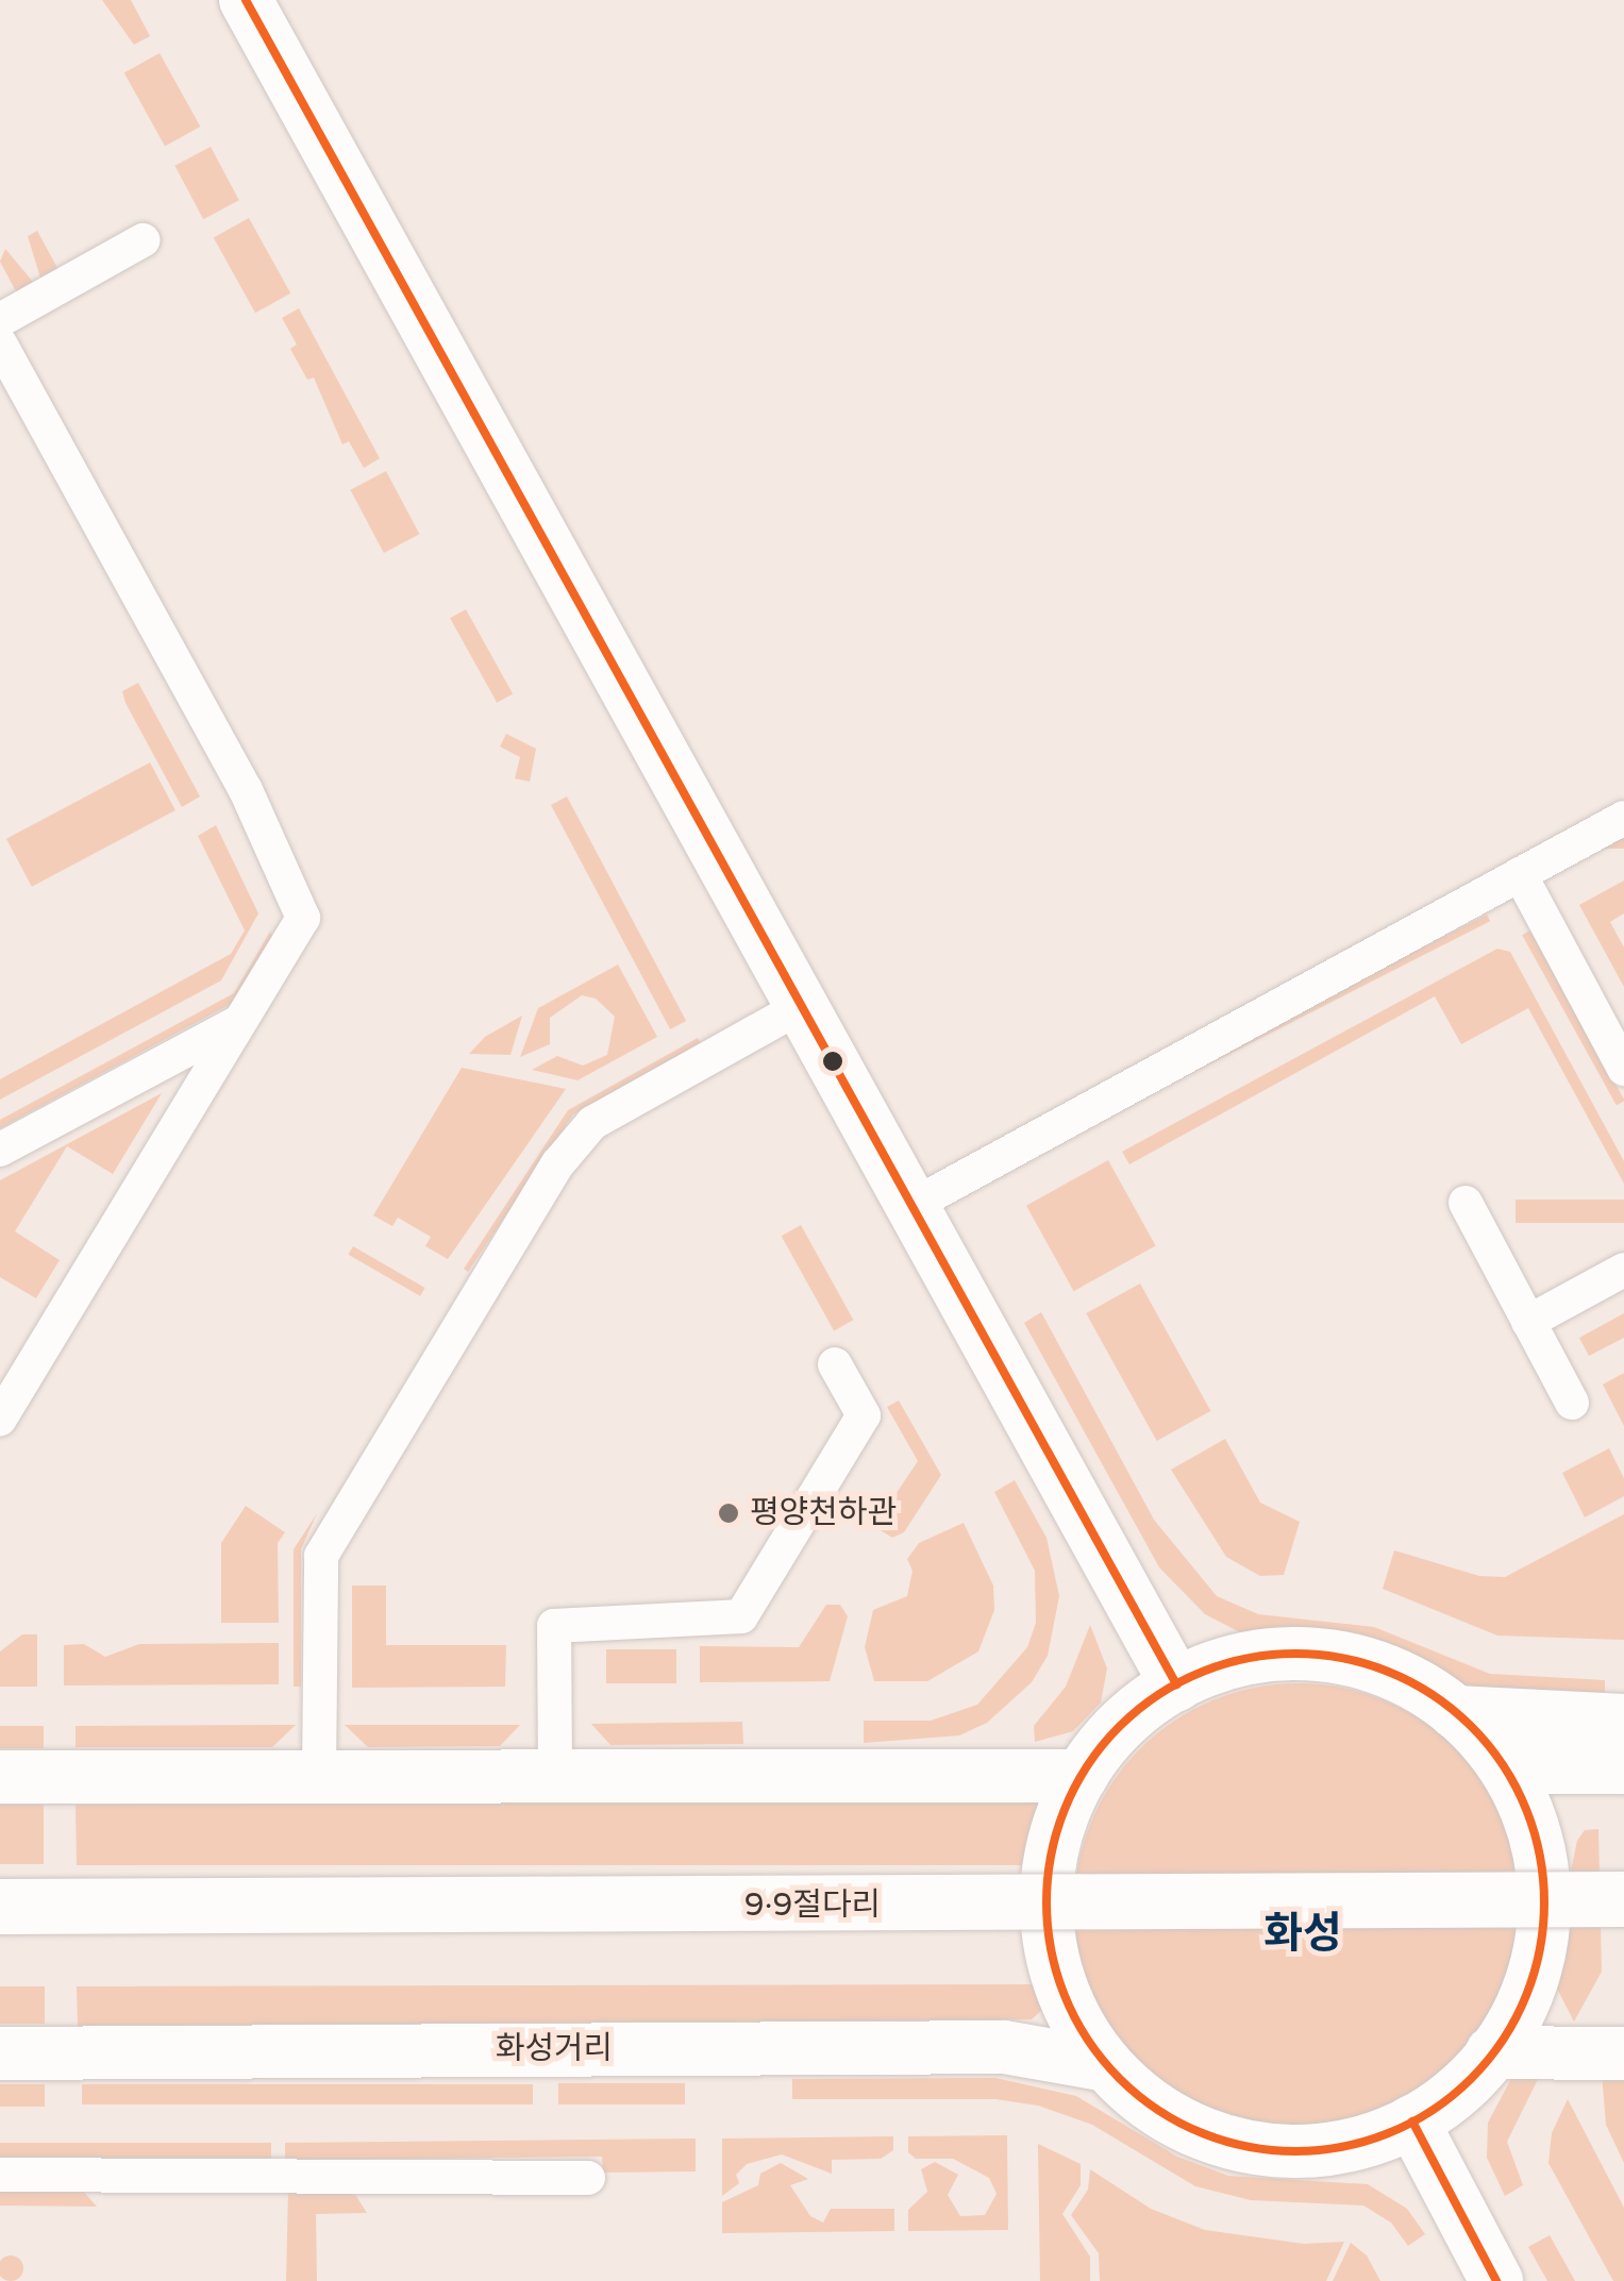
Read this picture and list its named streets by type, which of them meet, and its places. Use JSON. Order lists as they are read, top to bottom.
{
  "streets": {
    "highway": ["9·9절다리"],
    "main road": ["화성거리"]
  },
  "districts": ["화성"],
  "places": ["평양천하관"]
}
